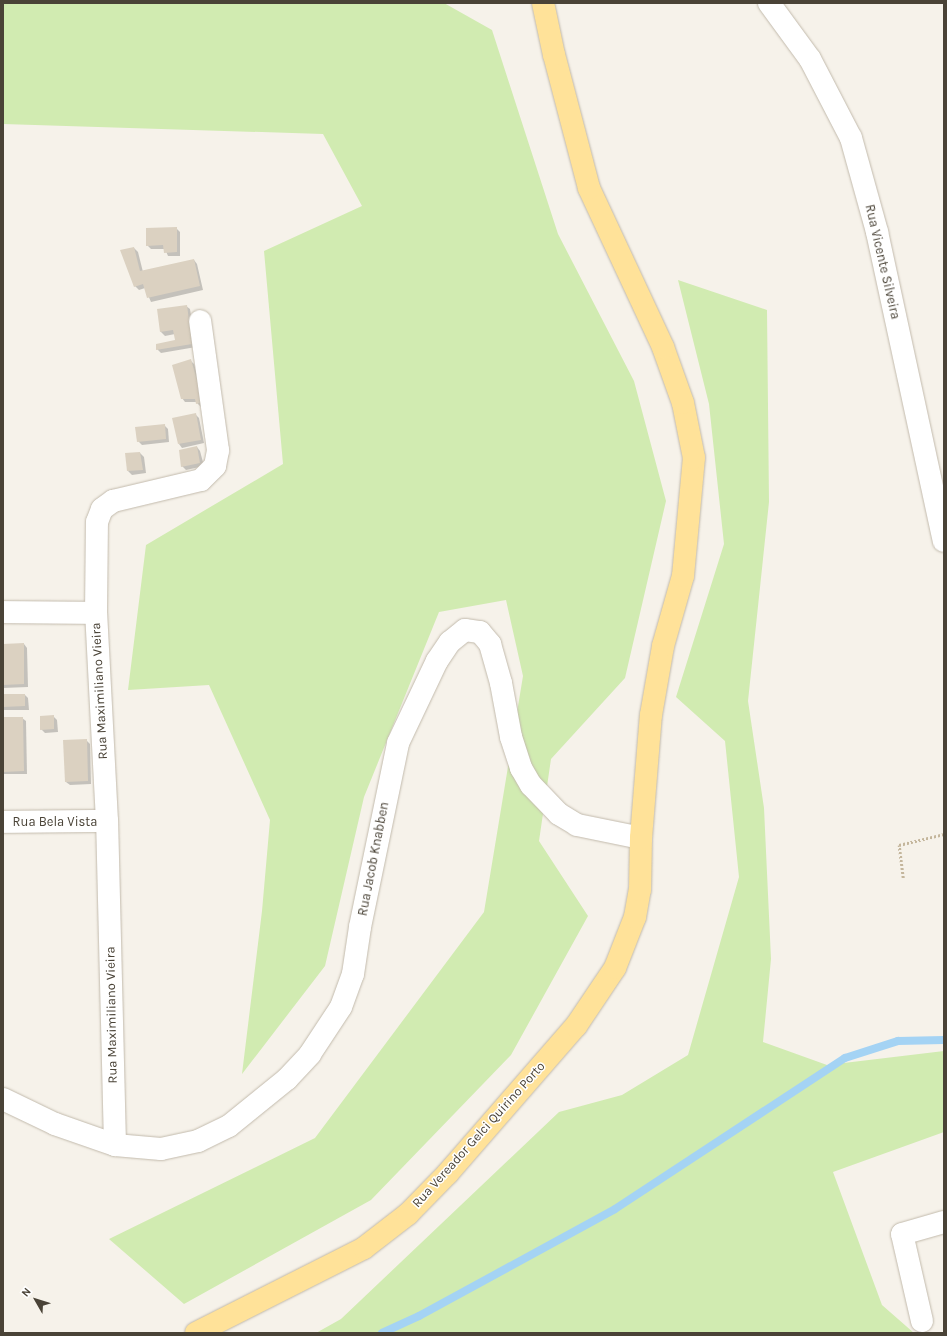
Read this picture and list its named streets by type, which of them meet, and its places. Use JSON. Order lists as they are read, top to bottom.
{
  "streets": {
    "main road": ["Rua Vereador Gelci Quirino Porto"],
    "street": [
      "Rua Vicente Silveira",
      "Rua Maximiliano Vieira",
      "Rua Bela Vista",
      "Rua Jacob Knabben"
    ]
  },
  "crossings": [
    ["Rua Maximiliano Vieira", "Rua Bela Vista"],
    ["Rua Maximiliano Vieira", "Rua Jacob Knabben"],
    ["Rua Jacob Knabben", "Rua Vereador Gelci Quirino Porto"]
  ],
  "north": "top left"
}
